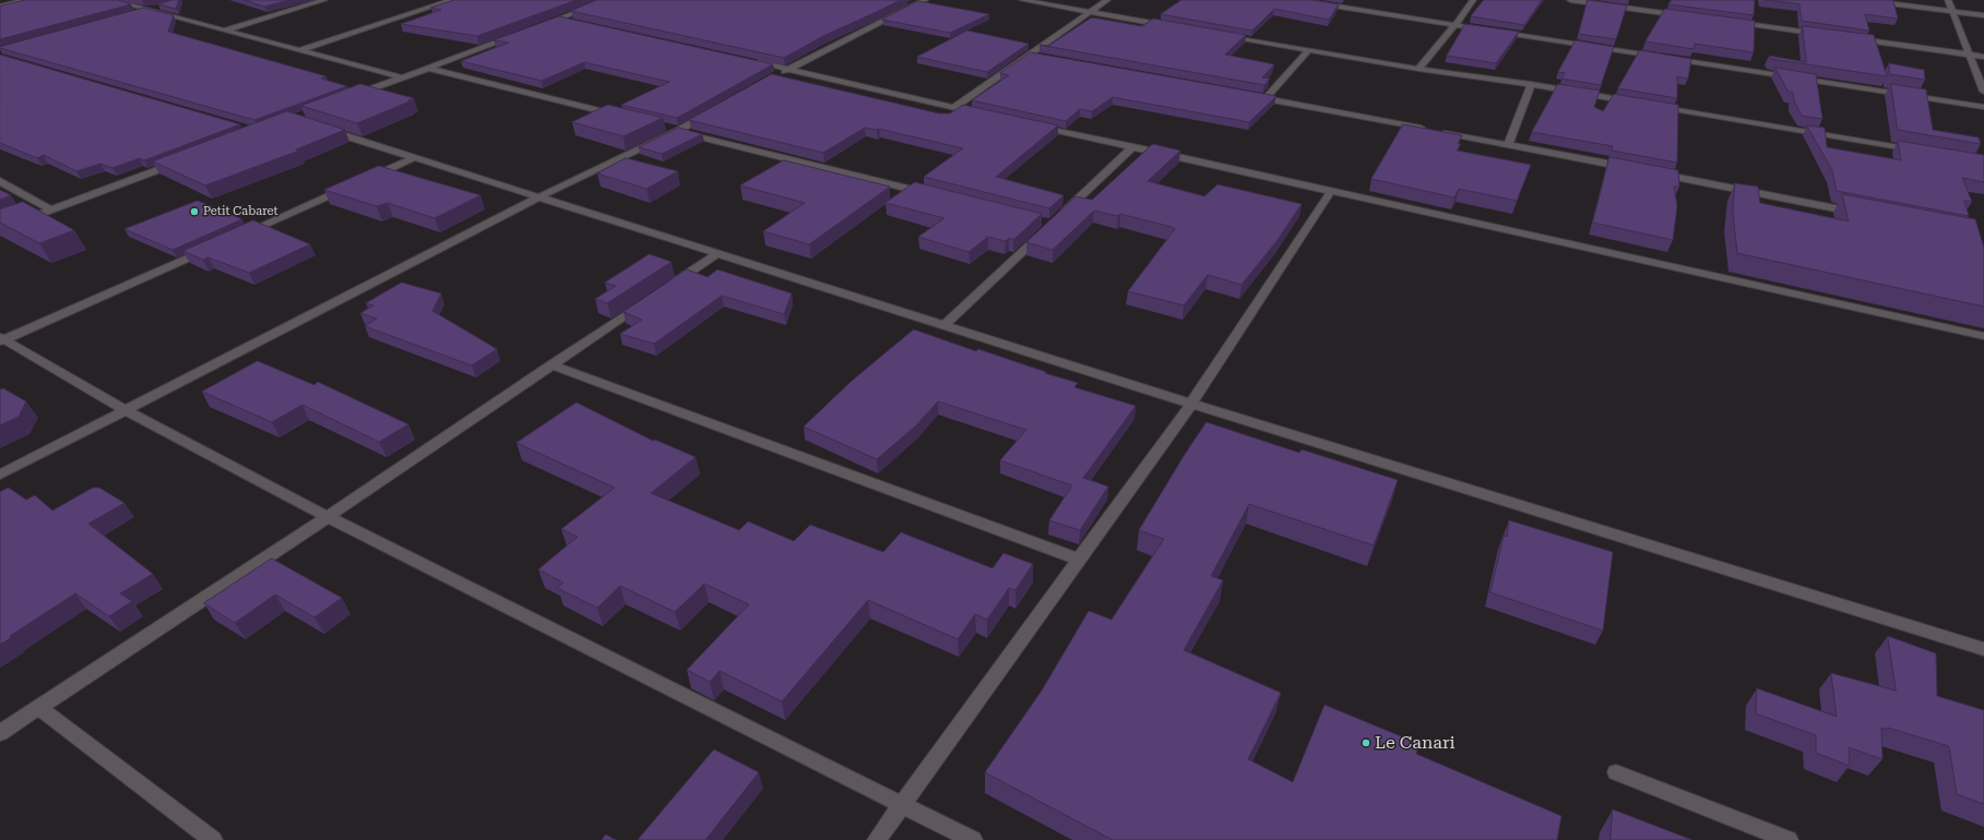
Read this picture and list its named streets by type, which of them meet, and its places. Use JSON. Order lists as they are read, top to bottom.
{
  "places": ["Petit Cabaret", "Le Canari"]
}
